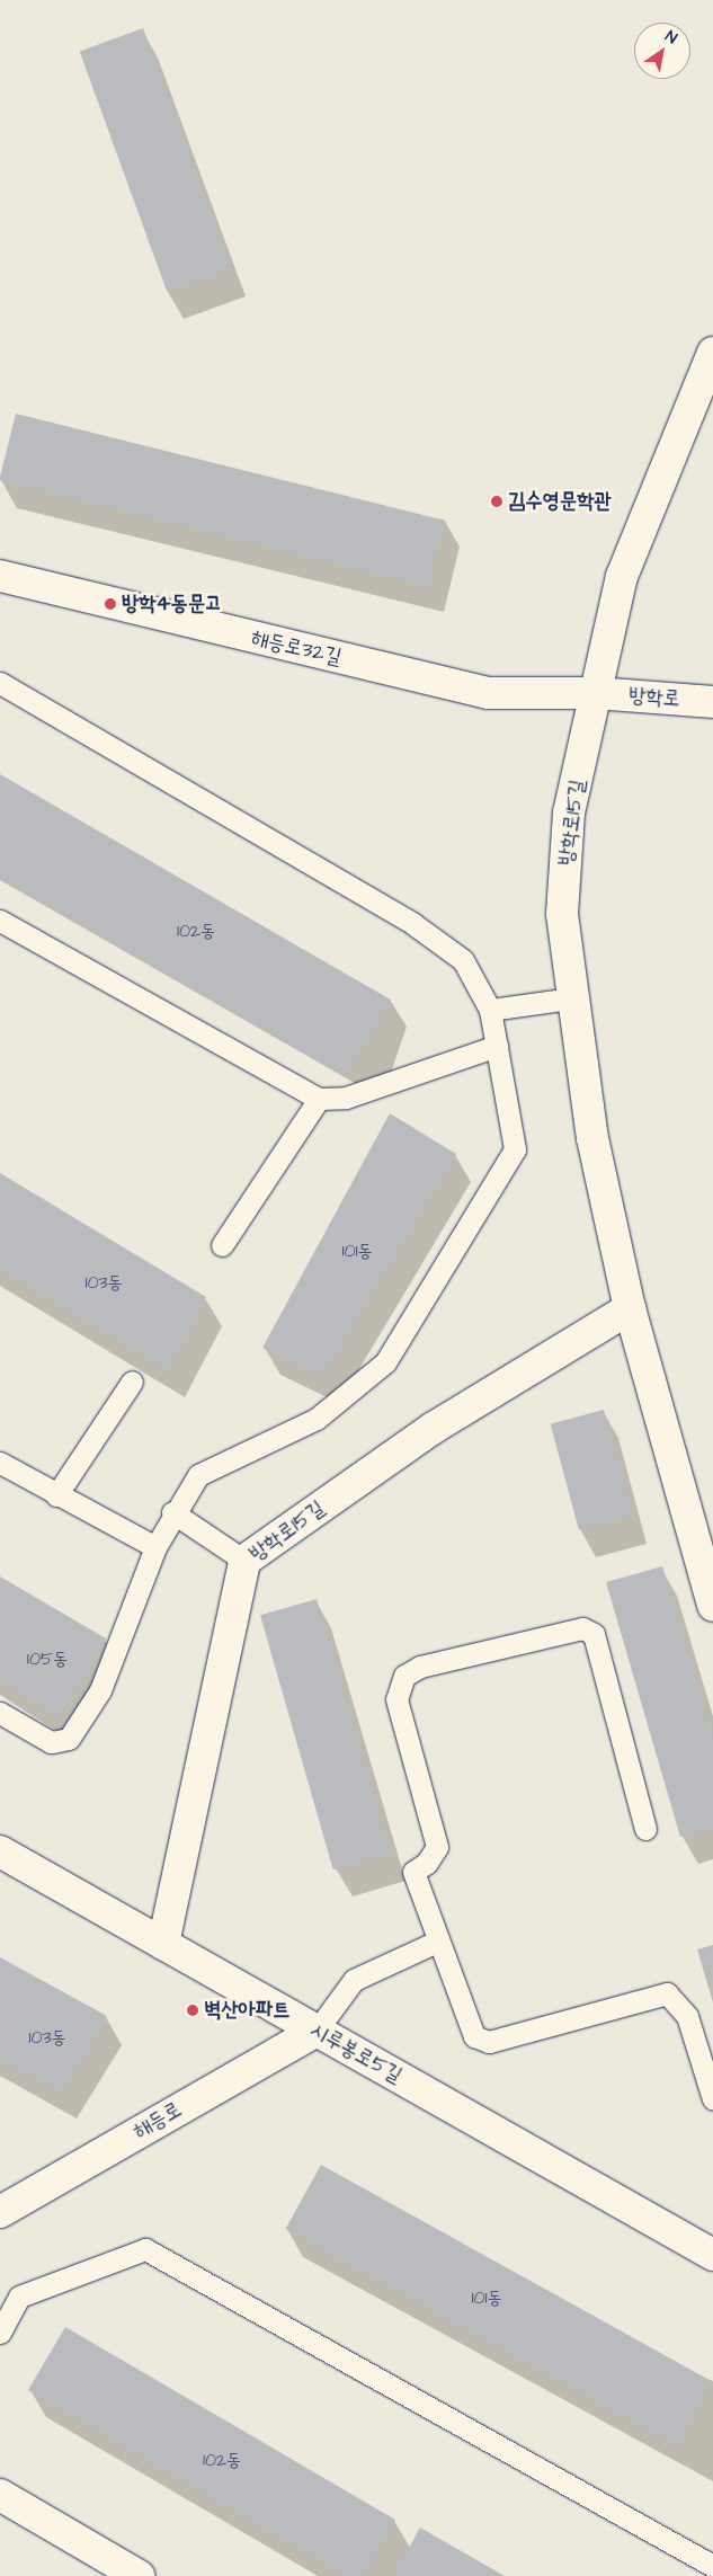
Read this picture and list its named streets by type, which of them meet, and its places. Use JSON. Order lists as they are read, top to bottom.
{
  "streets": {
    "street": [
      "해등로32길",
      "방학로",
      "방학로15길",
      "시루봉로5길",
      "해등로"
    ]
  },
  "crossings": [
    ["해등로32길", "방학로"],
    ["해등로32길", "방학로15길"],
    ["방학로", "방학로15길"],
    ["방학로15길", "시루봉로5길"],
    ["시루봉로5길", "해등로"]
  ],
  "places": ["김수영문학관", "방학4동문고", "벽산아파트"],
  "house_numbers": [
    "102동",
    "101동",
    "103동",
    "105동",
    "103동",
    "101동",
    "102동"
  ],
  "north": "top right"
}
